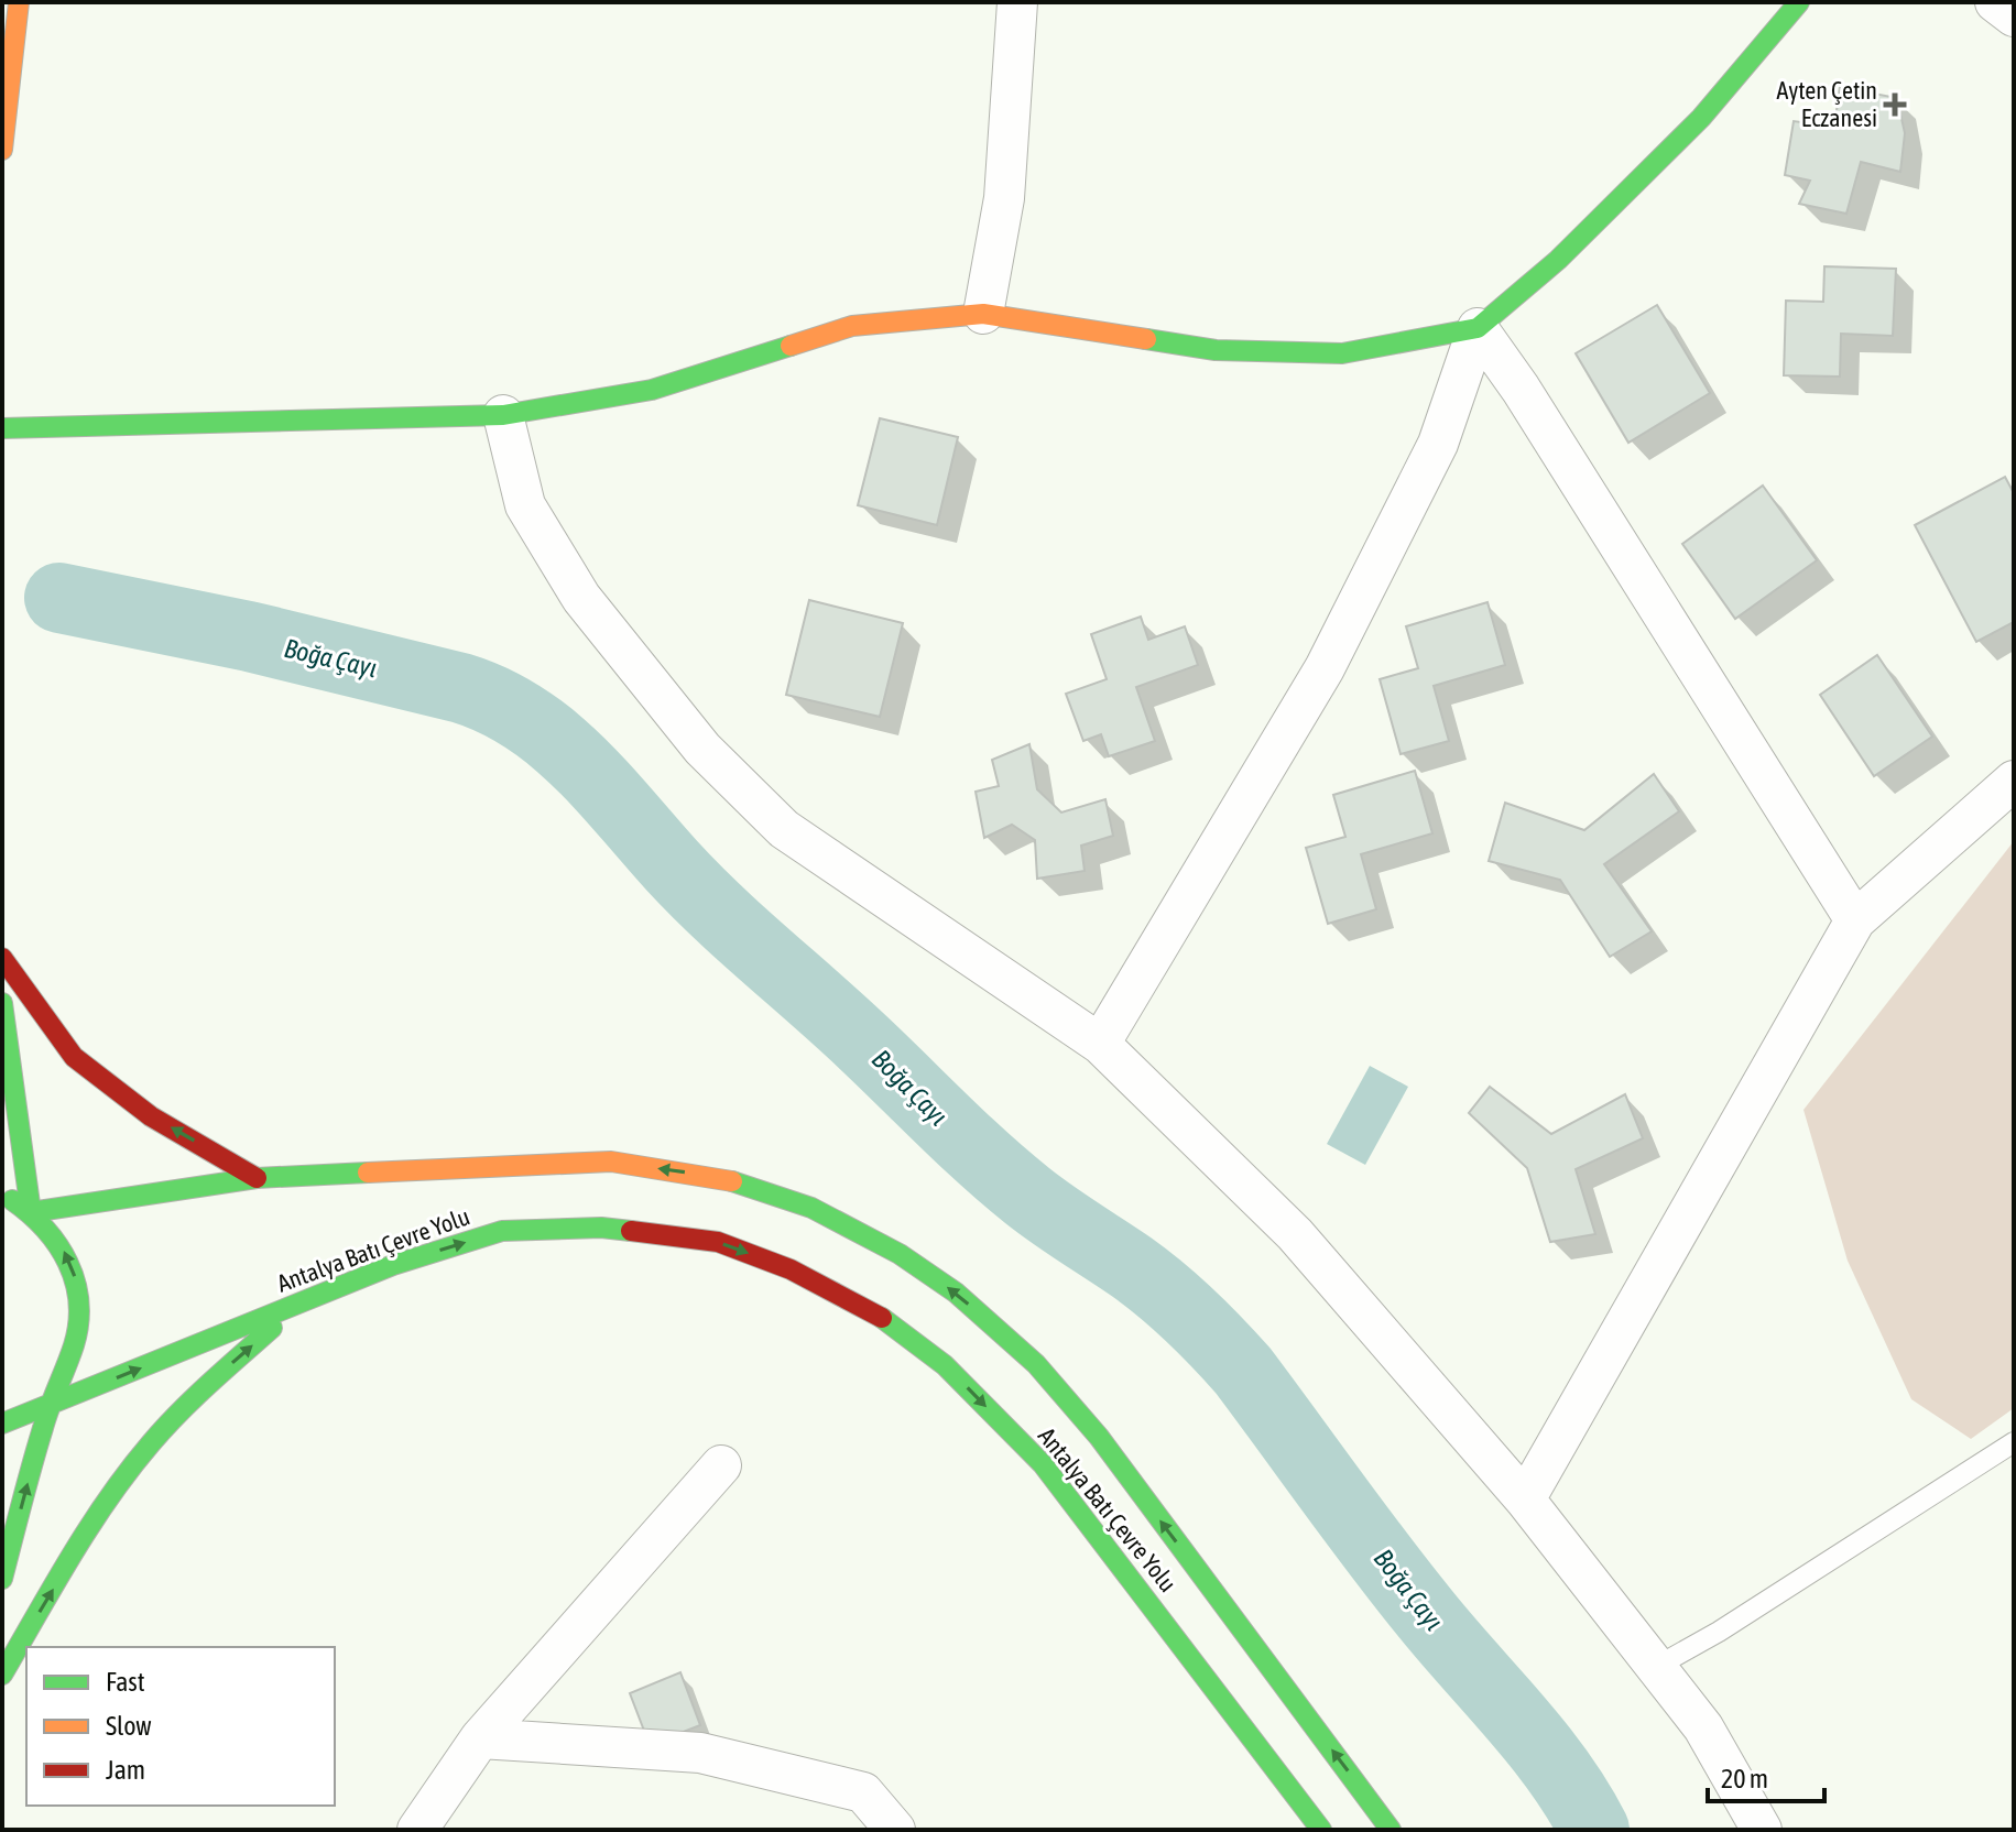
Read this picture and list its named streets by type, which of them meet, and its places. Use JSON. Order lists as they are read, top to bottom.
{
  "streets": {
    "main road": ["Antalya Batı Çevre Yolu"]
  },
  "water": ["Boğa Çayı"],
  "places": {
    "health": ["Ayten Çetin Eczanesi"]
  },
  "legend": ["Fast", "Slow", "Jam"],
  "scale_bar": "20 m"
}
